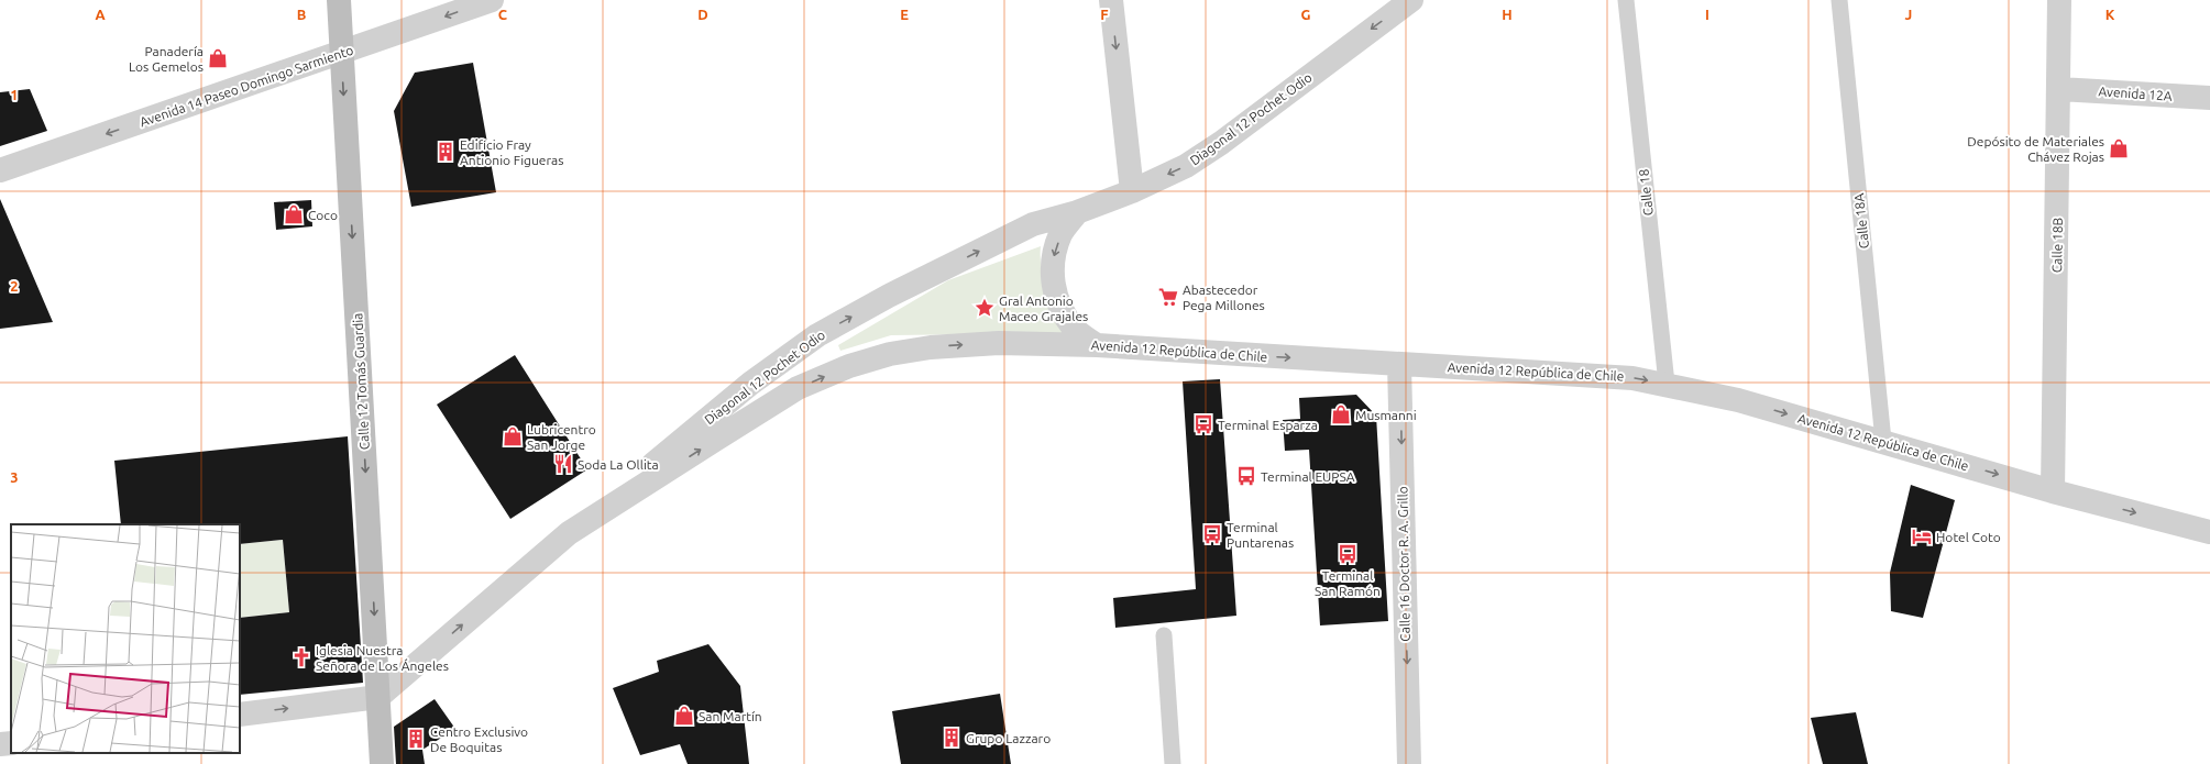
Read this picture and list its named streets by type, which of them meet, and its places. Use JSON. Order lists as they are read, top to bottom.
{
  "streets": {
    "street": [
      "Avenida 14 Paseo Domingo Sarmiento",
      "Avenida 12A",
      "Diagonal 12 Pochet Odio",
      "Calle 18B",
      "Avenida 12 República de Chile",
      "Calle 12 Tomás Guardia",
      "Calle 16 Doctor R. A. Grillo"
    ],
    "lane": ["Calle 18", "Calle 18A"]
  },
  "crossings": [
    ["Avenida 14 Paseo Domingo Sarmiento", "Calle 12 Tomás Guardia"],
    ["Avenida 12A", "Calle 18B"],
    ["Diagonal 12 Pochet Odio", "Avenida 12 República de Chile"],
    ["Calle 18", "Avenida 12 República de Chile"],
    ["Calle 18A", "Avenida 12 República de Chile"],
    ["Calle 18B", "Avenida 12 República de Chile"],
    ["Avenida 12 República de Chile", "Calle 12 Tomás Guardia"],
    ["Avenida 12 República de Chile", "Calle 16 Doctor R. A. Grillo"]
  ],
  "one_way": [
    "Avenida 14 Paseo Domingo Sarmiento",
    "Avenida 12 República de Chile",
    "Calle 12 Tomás Guardia",
    "Calle 16 Doctor R. A. Grillo"
  ],
  "places": {
    "shop": [
      "Panadería Los Gemelos",
      "Depósito de Materiales Chávez Rojas",
      "Coco",
      "Musmanni",
      "Lubricentro San Jorge",
      "San Martín"
    ],
    "building": ["Edificio Fray Antionio Figueras", "Grupo Lazzaro", "Centro Exclusivo De Boquitas"],
    "supermarket": ["Abastecedor Pega Millones"],
    "place": ["Gral Antonio Maceo Grajales"],
    "bus stop": [
      "Terminal Esparza",
      "Terminal EUPSA",
      "Terminal Puntarenas",
      "Terminal San Ramón"
    ],
    "restaurant": ["Soda La Ollita"],
    "hotel": ["Hotel Coto"],
    "church": ["Iglesia Nuestra Señora de Los Ángeles"]
  },
  "grid": {
    "columns": [
      "A",
      "B",
      "C",
      "D",
      "E",
      "F",
      "G",
      "H",
      "I",
      "J",
      "K"
    ],
    "rows": ["1", "2", "3"]
  }
}
